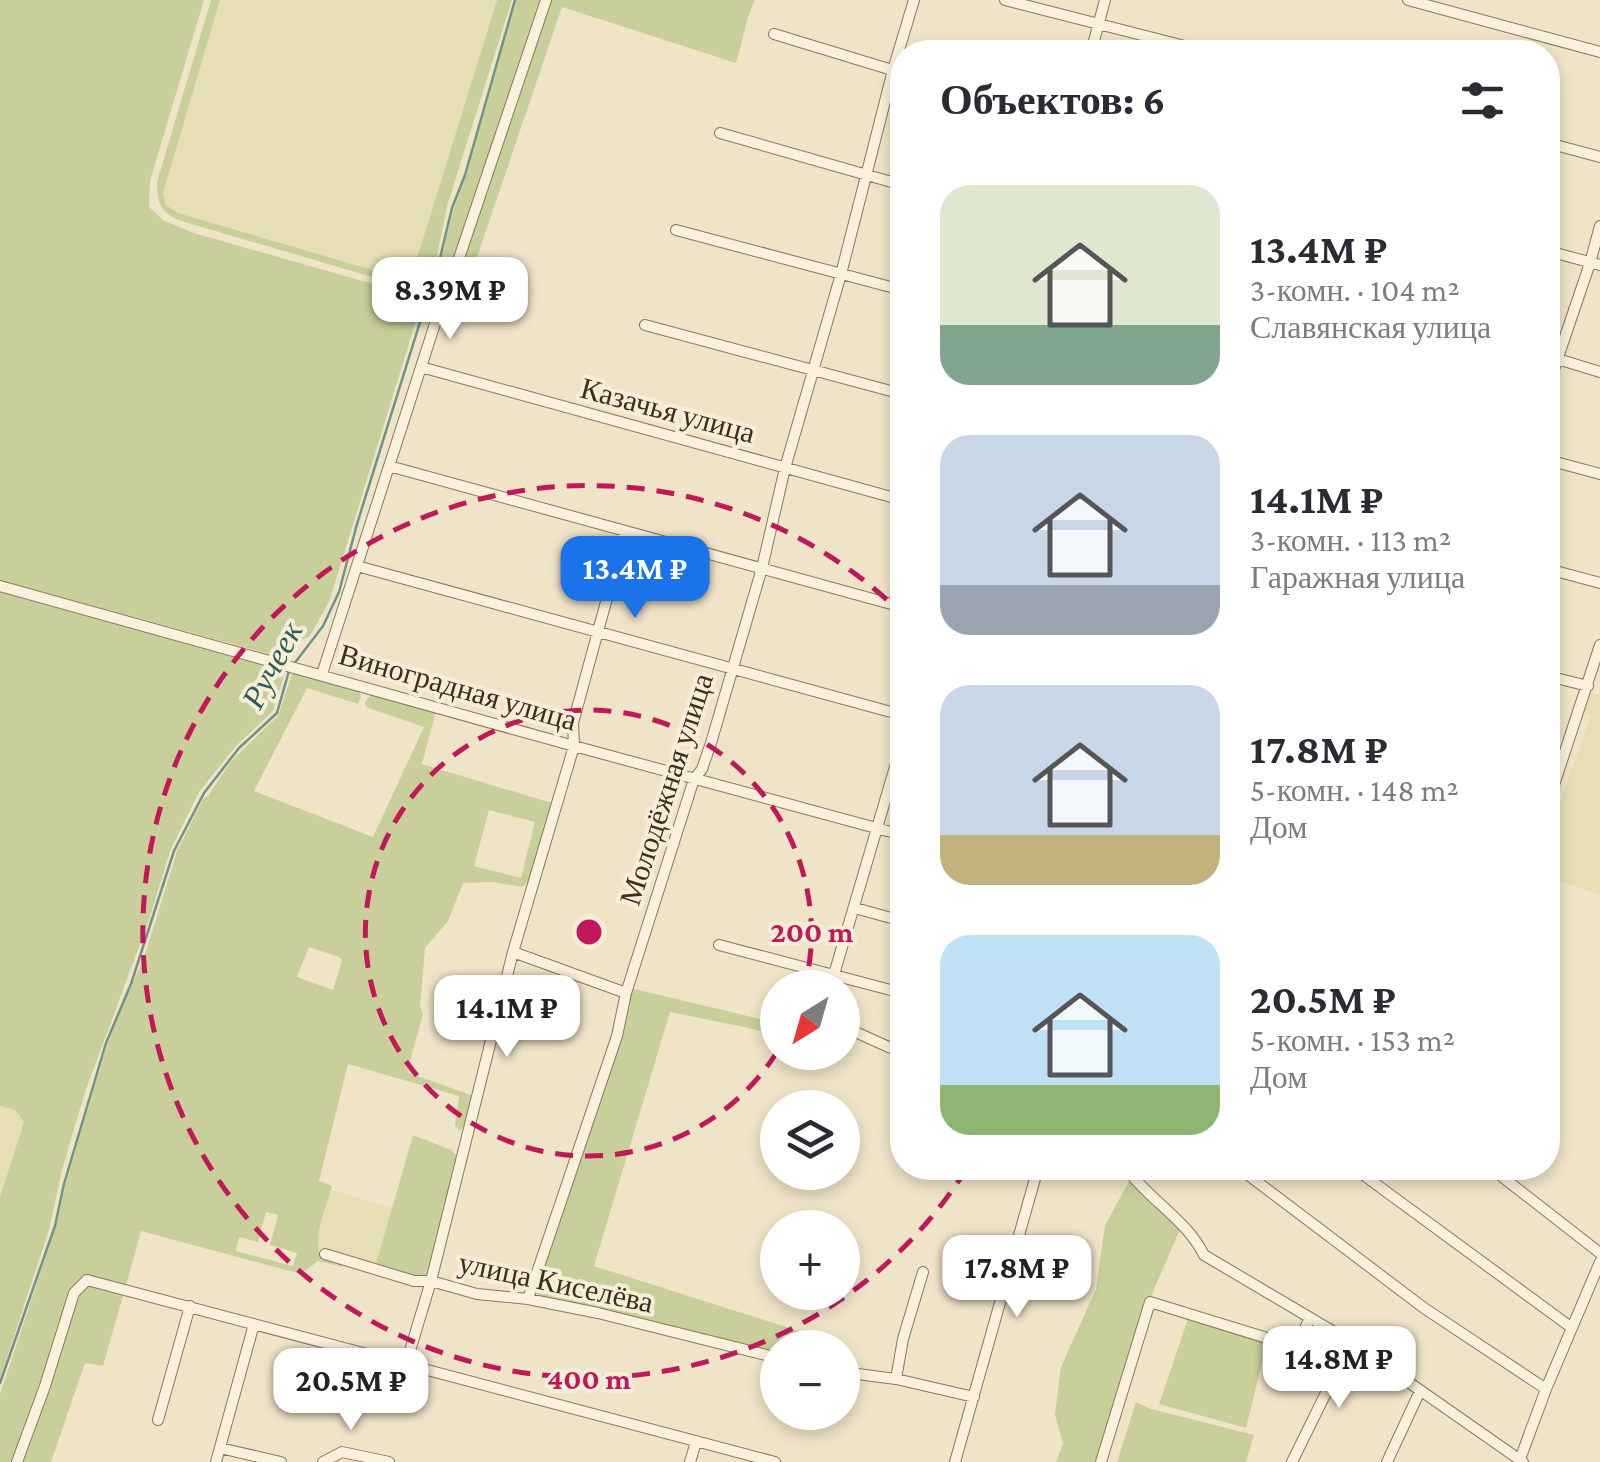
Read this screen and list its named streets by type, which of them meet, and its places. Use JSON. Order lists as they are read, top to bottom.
{
  "streets": {
    "street": [
      "Казачья улица",
      "Виноградная улица",
      "Молодёжная улица",
      "улица Киселёва"
    ]
  },
  "crossings": [
    ["Казачья улица", "Молодёжная улица"],
    ["Виноградная улица", "Молодёжная улица"],
    ["Молодёжная улица", "улица Киселёва"]
  ],
  "water": ["Ручеек"],
  "north": "bottom left",
  "page": {
    "heading": "Объектов: 6",
    "list": [
      {
        "name": "13.4M ₽",
        "note": "3-комн. · 104 m² · Славянская улица"
      },
      {
        "name": "14.1M ₽",
        "note": "3-комн. · 113 m² · Гаражная улица"
      },
      {
        "name": "17.8M ₽",
        "note": "5-комн. · 148 m² · Дом"
      },
      {
        "name": "20.5M ₽",
        "note": "5-комн. · 153 m² · Дом"
      }
    ],
    "price": [
      "8.39M ₽",
      "13.4M ₽",
      "14.1M ₽",
      "17.8M ₽",
      "14.8M ₽",
      "20.5M ₽"
    ],
    "map_buttons": ["+", "−"]
  },
  "rings": ["200 m", "400 m"]
}
